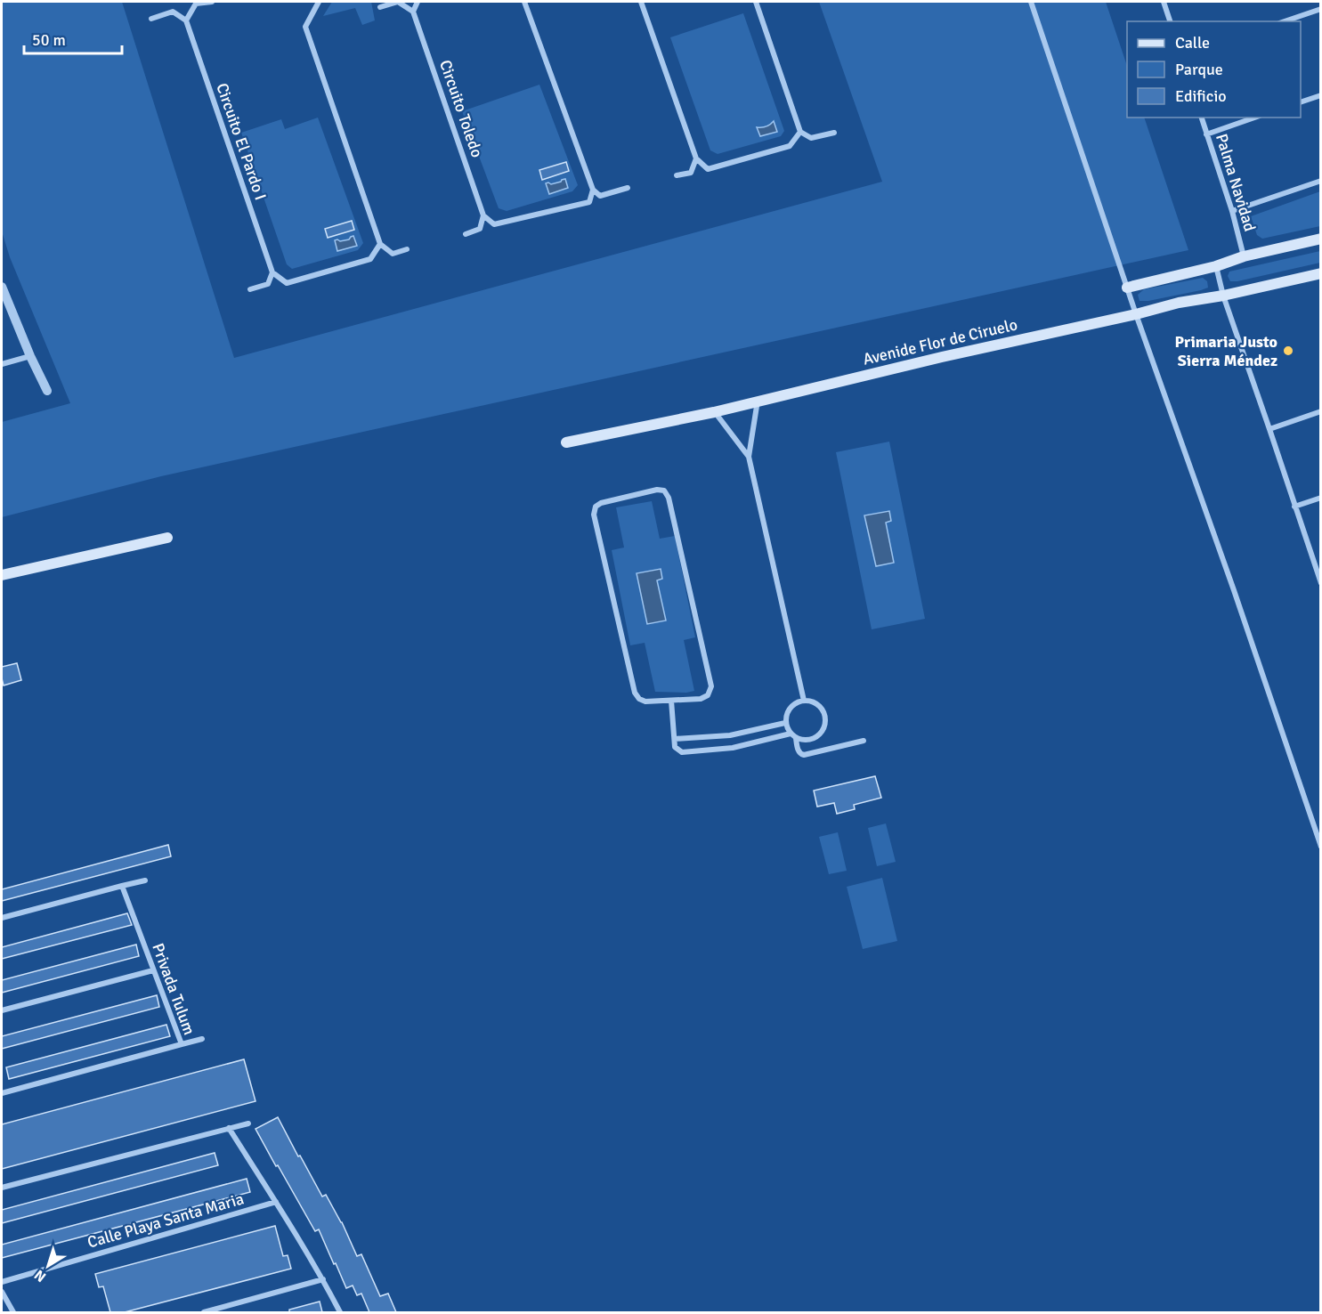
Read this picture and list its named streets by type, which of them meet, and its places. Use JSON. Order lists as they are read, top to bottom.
{
  "streets": {
    "main road": ["Avenide Flor de Ciruelo"],
    "street": [
      "Circuito Toledo",
      "Circuito El Pardo I",
      "Palma Navidad",
      "Privada Tulum",
      "Calle Playa Santa Maria"
    ]
  },
  "places": ["Primaria Justo Sierra Méndez"],
  "legend": ["Calle", "Parque", "Edificio"],
  "scale_bar": "50 m",
  "north": "bottom left"
}
